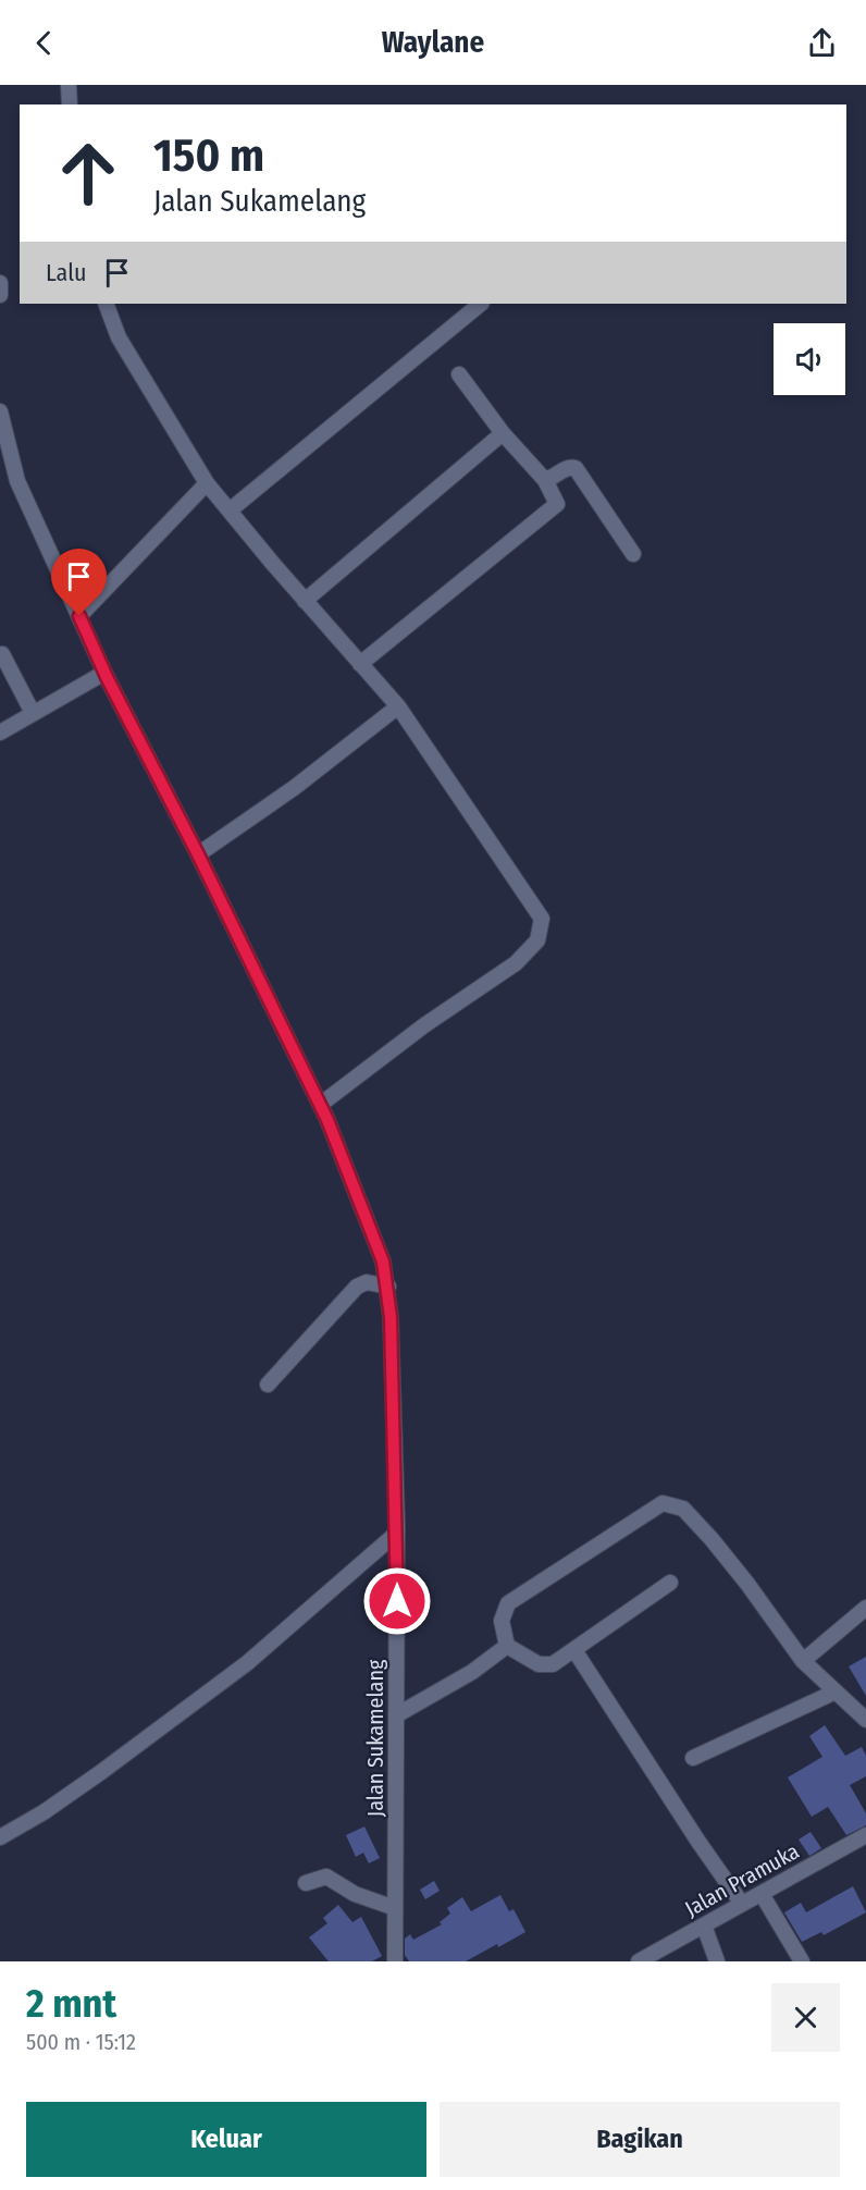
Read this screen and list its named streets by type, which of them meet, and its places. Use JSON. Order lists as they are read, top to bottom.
{
  "streets": {
    "street": ["Jalan Sukamelang", "Jalan Pramuka"]
  },
  "page": {
    "header": "Waylane",
    "turn": ["150 m", "Jalan Sukamelang"],
    "then": "Lalu",
    "heading": ["2 mnt", "500 m · 15:12"],
    "buttons": ["Keluar", "Bagikan"]
  }
}
